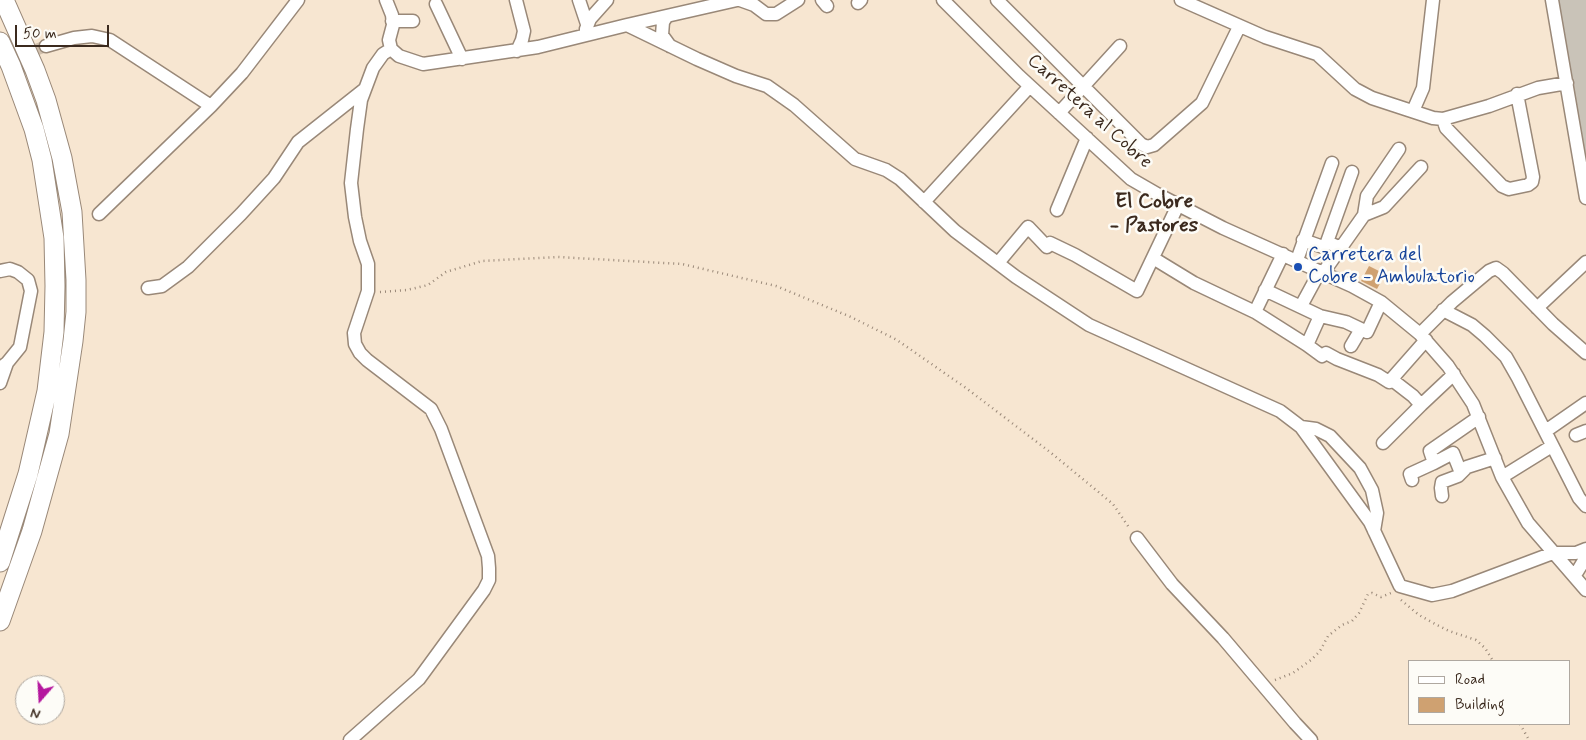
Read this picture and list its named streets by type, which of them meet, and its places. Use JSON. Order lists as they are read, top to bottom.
{
  "streets": {
    "street": ["Carretera al Cobre"]
  },
  "districts": ["El Cobre - Pastores"],
  "places": ["Carretera del Cobre - Ambulatorio"],
  "legend": ["Road", "Building"],
  "scale_bar": "50 m",
  "north": "bottom"
}
